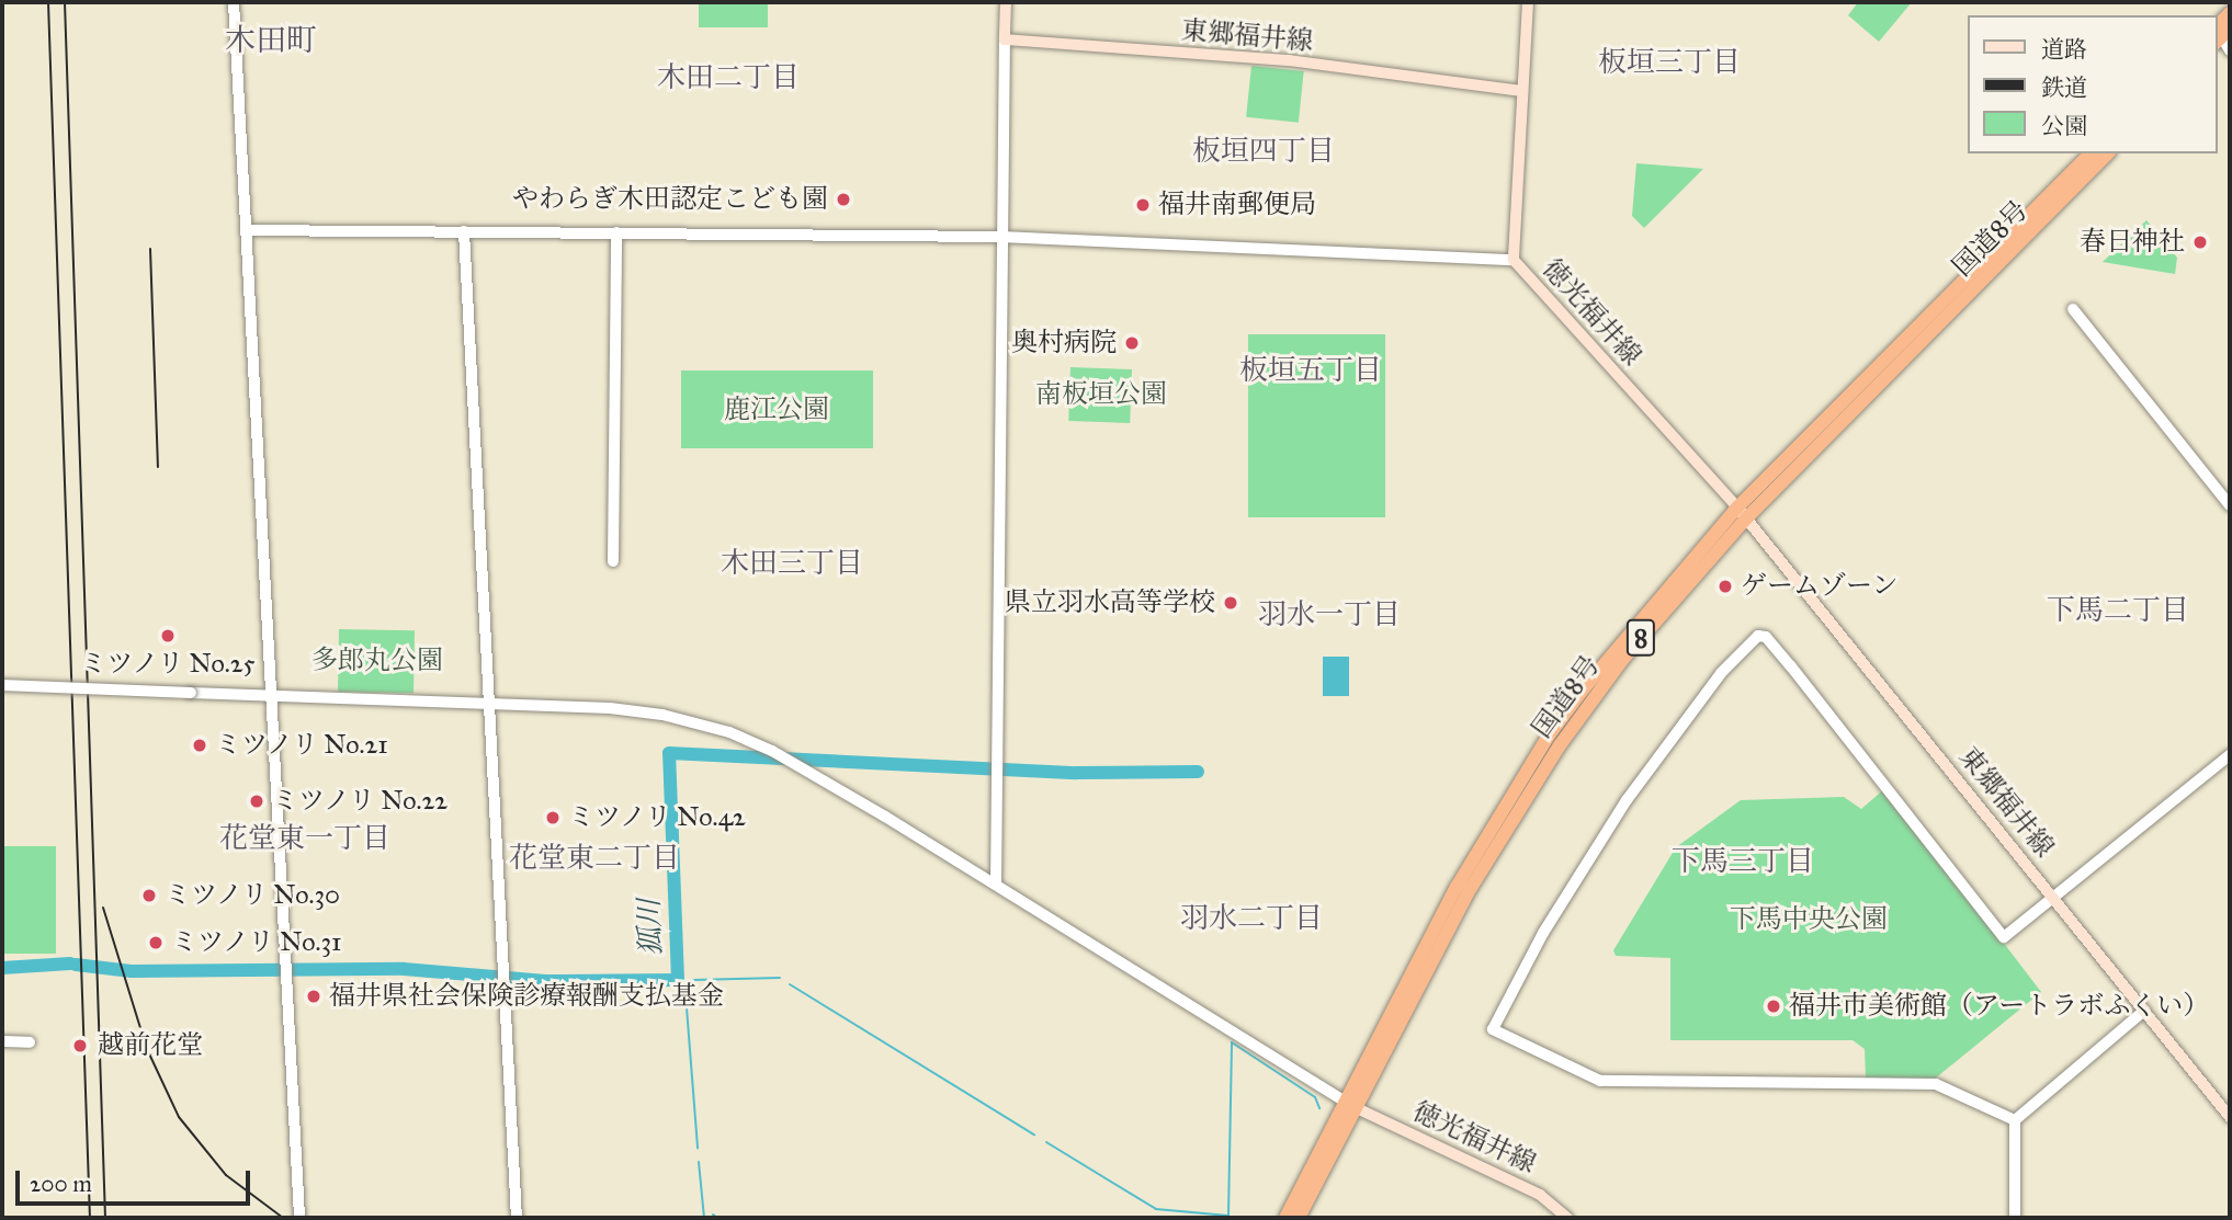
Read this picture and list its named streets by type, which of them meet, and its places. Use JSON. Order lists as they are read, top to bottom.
{
  "streets": {
    "highway": ["国道8号", "8"],
    "main road": ["東郷福井線", "徳光福井線"]
  },
  "crossings": [
    ["東郷福井線", "国道8号"],
    ["東郷福井線", "徳光福井線"],
    ["国道8号", "徳光福井線"]
  ],
  "districts": [
    "木田町",
    "板垣三丁目",
    "木田二丁目",
    "板垣四丁目",
    "板垣五丁目",
    "木田三丁目",
    "下馬二丁目",
    "羽水一丁目",
    "花堂東一丁目",
    "花堂東二丁目",
    "下馬三丁目",
    "羽水二丁目"
  ],
  "water": ["狐川"],
  "parks": [
    "南板垣公園",
    "鹿江公園",
    "多郎丸公園",
    "下馬中央公園"
  ],
  "places": [
    "やわらぎ木田認定こども園",
    "福井南郵便局",
    "春日神社",
    "奥村病院",
    "ゲームゾーン",
    "県立羽水高等学校",
    "ミツノリ No.25",
    "ミツノリ No.21",
    "ミツノリ No.22",
    "ミツノリ No.42",
    "ミツノリ No.30",
    "ミツノリ No.31",
    "福井県社会保険診療報酬支払基金",
    "福井市美術館（アートラボふくい）",
    "越前花堂"
  ],
  "legend": ["道路", "鉄道", "公園"],
  "scale_bar": "200 m"
}
